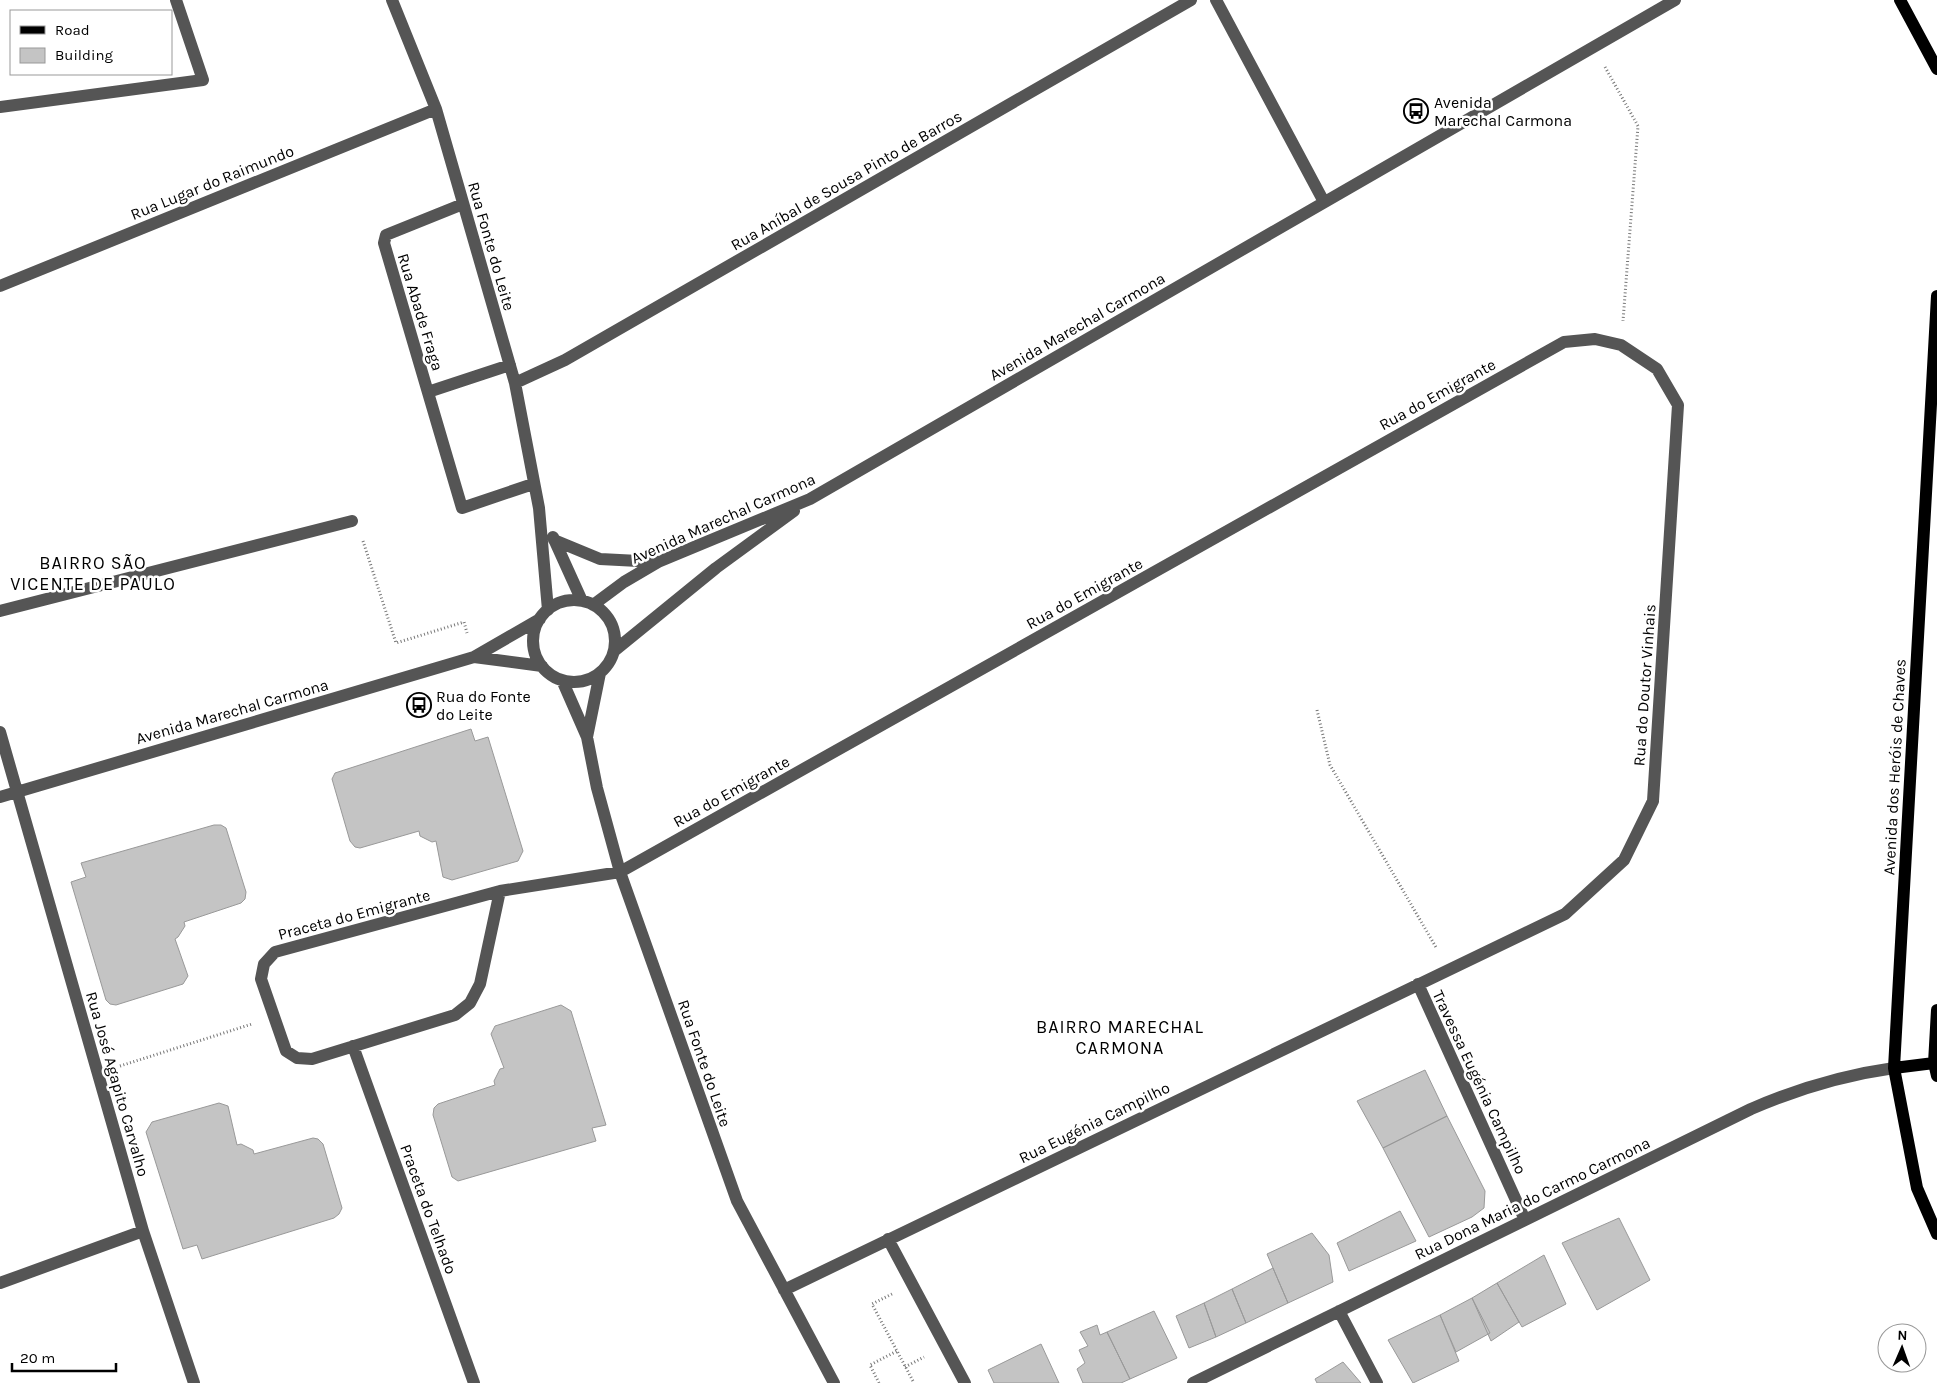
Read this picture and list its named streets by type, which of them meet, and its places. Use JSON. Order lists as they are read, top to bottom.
{
  "streets": {
    "main road": ["Avenida dos Heróis de Chaves"],
    "street": [
      "Rua Aníbal de Sousa Pinto de Barros",
      "Rua Lugar do Raimundo",
      "Rua Fonte do Leite",
      "Rua Abade Fraga",
      "Avenida Marechal Carmona",
      "Rua do Emigrante",
      "Rua do Doutor Vinhais",
      "Praceta do Emigrante",
      "Travessa Eugénia Campilho",
      "Rua José Agapito Carvalho",
      "Rua Eugénia Campilho",
      "Rua Dona Maria do Carmo Carmona",
      "Praceta do Telhado"
    ]
  },
  "crossings": [
    ["Rua Aníbal de Sousa Pinto de Barros", "Rua Fonte do Leite"],
    ["Rua Lugar do Raimundo", "Rua Fonte do Leite"],
    ["Rua Fonte do Leite", "Rua Abade Fraga"],
    ["Rua Fonte do Leite", "Rua do Emigrante"],
    ["Rua Fonte do Leite", "Praceta do Emigrante"],
    ["Rua Fonte do Leite", "Rua Eugénia Campilho"],
    ["Avenida Marechal Carmona", "Rua José Agapito Carvalho"],
    ["Rua do Emigrante", "Rua do Doutor Vinhais"],
    ["Rua do Emigrante", "Praceta do Emigrante"],
    ["Rua do Doutor Vinhais", "Travessa Eugénia Campilho"],
    ["Rua do Doutor Vinhais", "Rua Eugénia Campilho"],
    ["Avenida dos Heróis de Chaves", "Rua Dona Maria do Carmo Carmona"],
    ["Praceta do Emigrante", "Praceta do Telhado"],
    ["Travessa Eugénia Campilho", "Rua Eugénia Campilho"],
    ["Travessa Eugénia Campilho", "Rua Dona Maria do Carmo Carmona"]
  ],
  "districts": ["BAIRRO SÃO VICENTE DE PAULO", "BAIRRO MARECHAL CARMONA"],
  "places": {
    "bus stop": ["Avenida Marechal Carmona", "Rua do Fonte do Leite"]
  },
  "legend": ["Road", "Building"],
  "scale_bar": "20 m",
  "north": "top"
}
